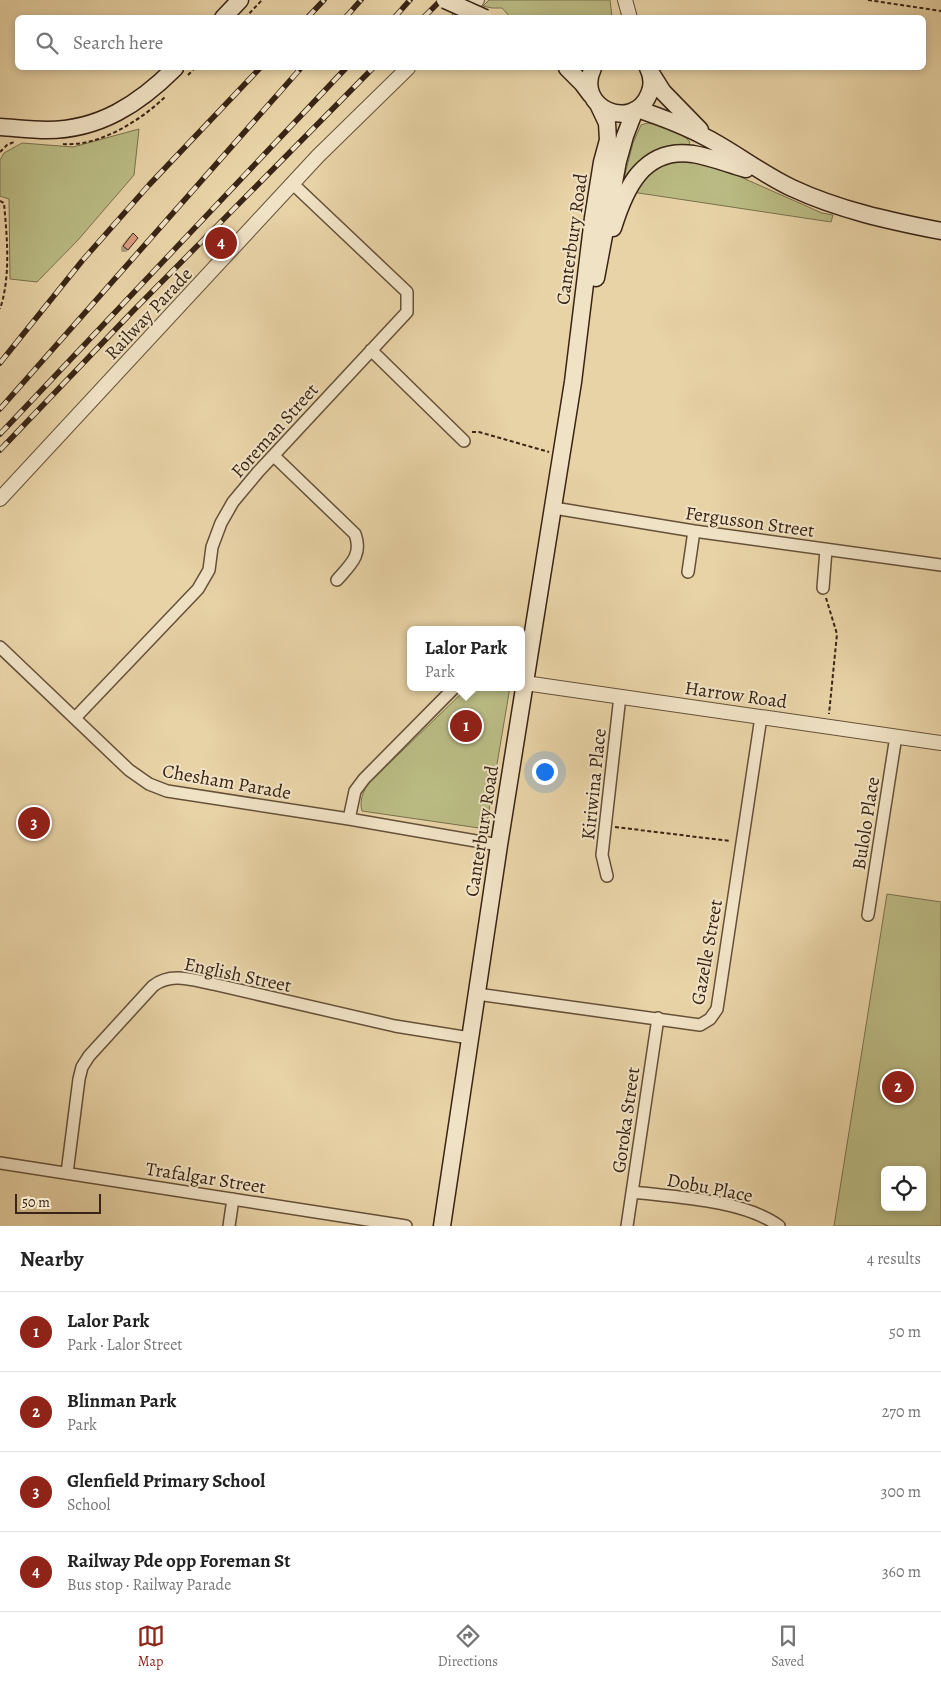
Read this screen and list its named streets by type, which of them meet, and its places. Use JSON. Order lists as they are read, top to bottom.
{
  "streets": {
    "main road": ["Canterbury Road"],
    "street": [
      "Railway Parade",
      "Foreman Street",
      "Fergusson Street",
      "Harrow Road",
      "Chesham Parade",
      "Kiriwina Place",
      "Bulolo Place",
      "Gazelle Street",
      "English Street",
      "Goroka Street",
      "Trafalgar Street",
      "Dobu Place"
    ]
  },
  "crossings": [
    ["Canterbury Road", "Fergusson Street"],
    ["Canterbury Road", "Harrow Road"],
    ["Canterbury Road", "Chesham Parade"],
    ["Canterbury Road", "Gazelle Street"],
    ["Canterbury Road", "English Street"],
    ["Railway Parade", "Foreman Street"],
    ["Foreman Street", "Chesham Parade"],
    ["Harrow Road", "Kiriwina Place"],
    ["Harrow Road", "Bulolo Place"],
    ["Harrow Road", "Gazelle Street"],
    ["Gazelle Street", "Goroka Street"],
    ["English Street", "Trafalgar Street"],
    ["Goroka Street", "Dobu Place"]
  ],
  "scale_bar": "50 m",
  "page": {
    "search": "Search here",
    "pins": [
      "4",
      "1",
      "3",
      "2"
    ],
    "popup": ["Lalor Park", "Park"],
    "scale": "50 m",
    "heading": ["Nearby", "4 results"],
    "list": [
      {
        "mark": "1",
        "name": "Lalor Park",
        "note": "Park · Lalor Street",
        "value": "50 m"
      },
      {
        "mark": "2",
        "name": "Blinman Park",
        "note": "Park",
        "value": "270 m"
      },
      {
        "mark": "3",
        "name": "Glenfield Primary School",
        "note": "School",
        "value": "300 m"
      },
      {
        "mark": "4",
        "name": "Railway Pde opp Foreman St",
        "note": "Bus stop · Railway Parade",
        "value": "360 m"
      }
    ],
    "nav": ["Map", "Directions", "Saved"]
  }
}
